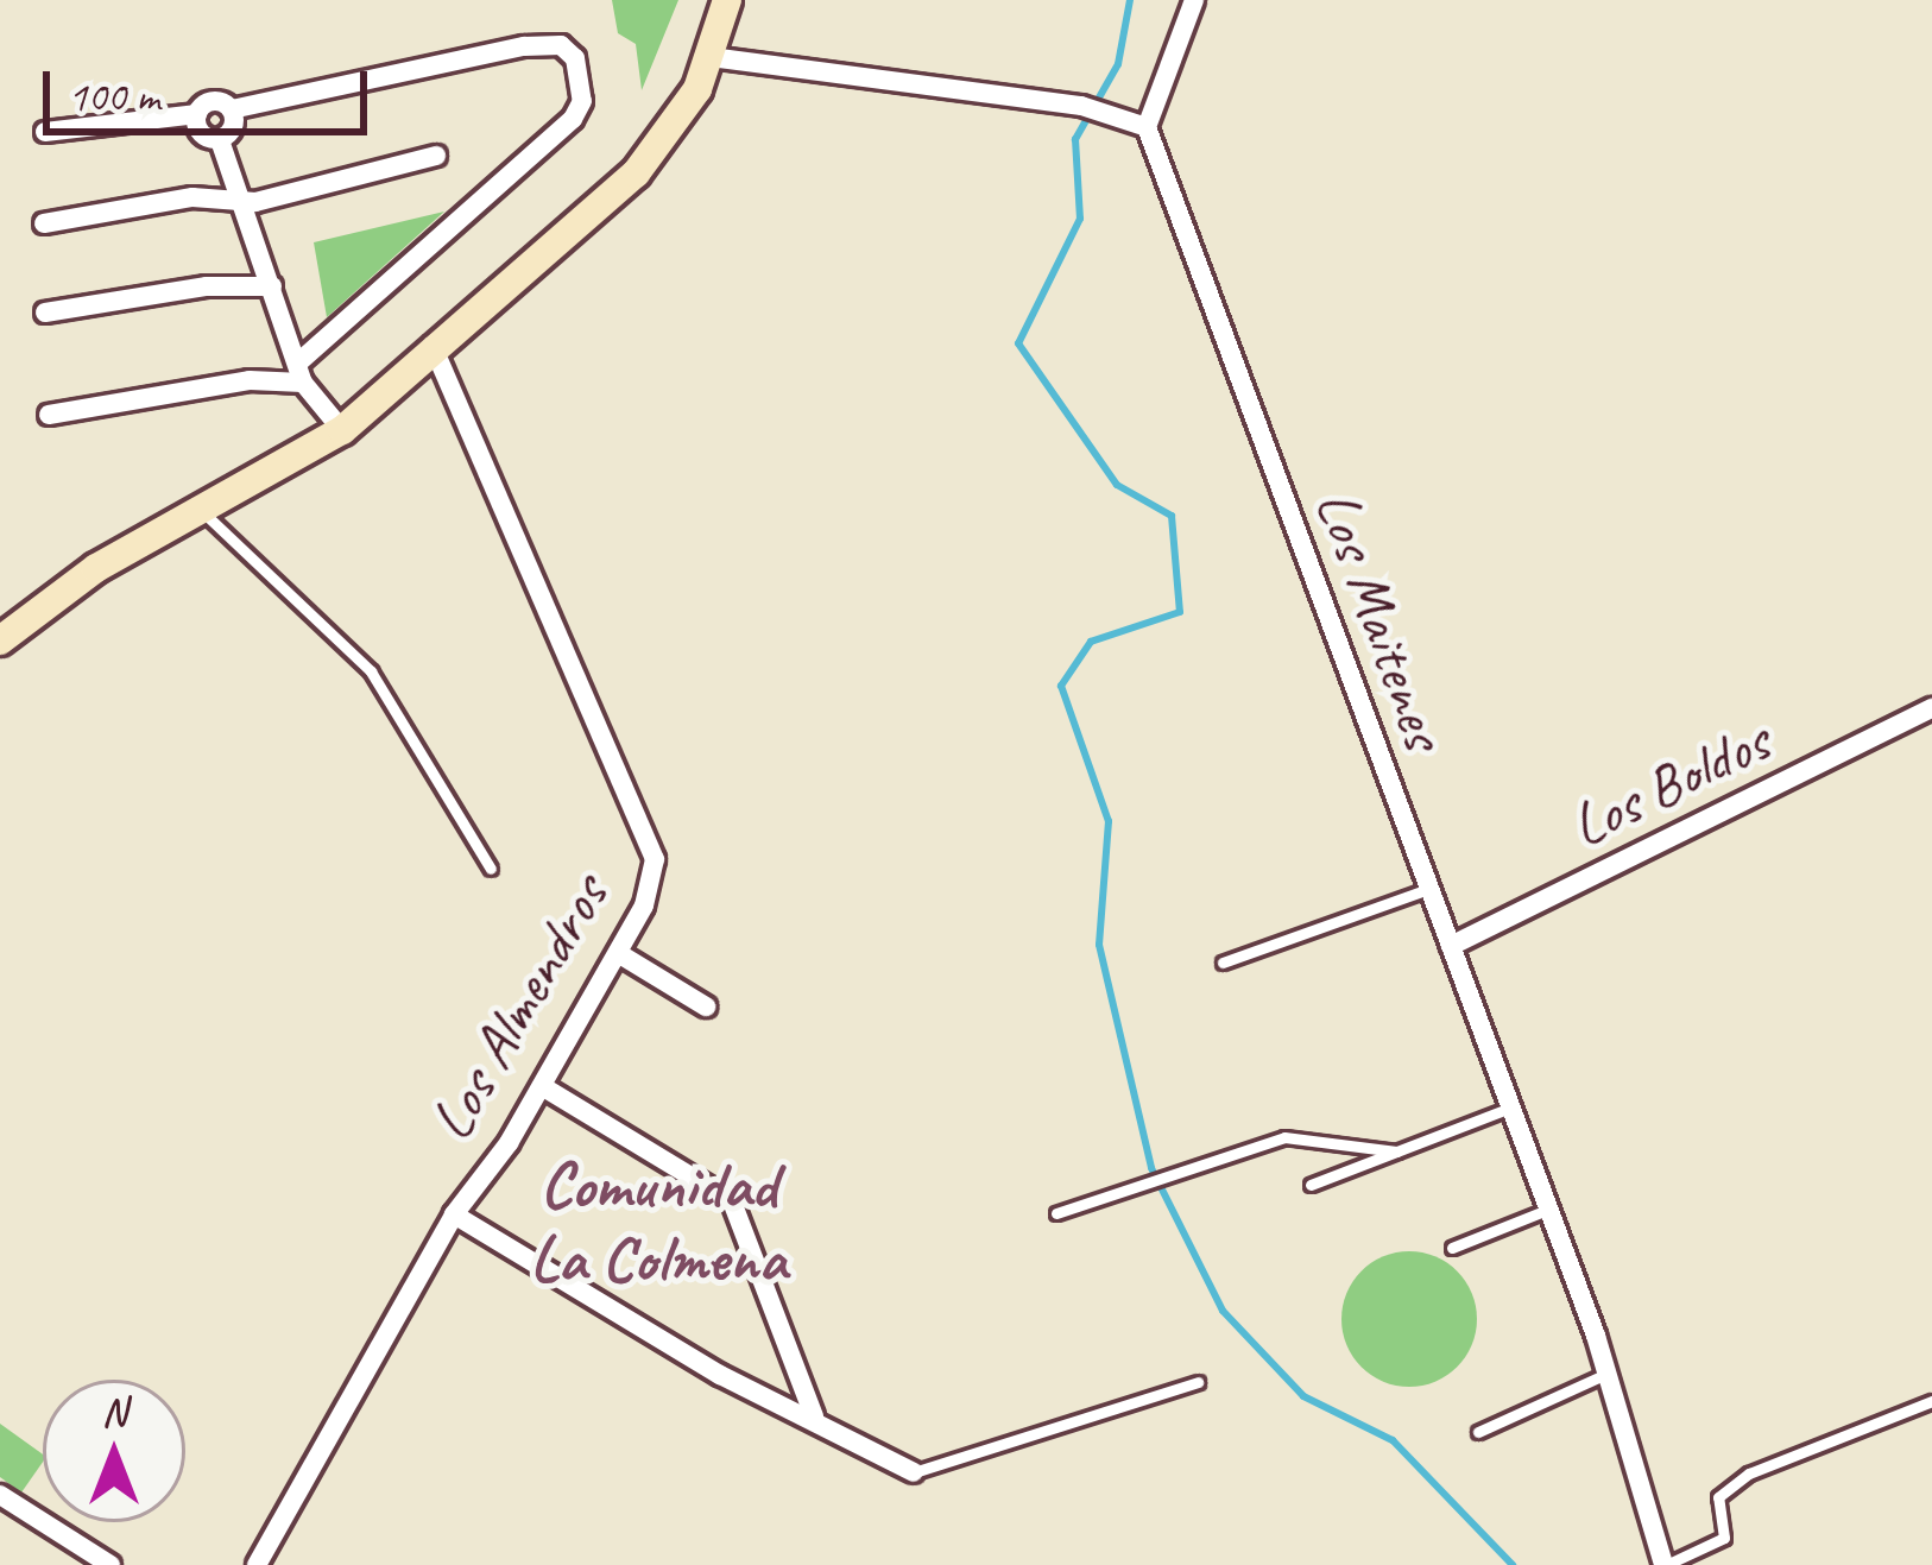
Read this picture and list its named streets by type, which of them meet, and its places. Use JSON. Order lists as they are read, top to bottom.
{
  "streets": {
    "street": ["Los Maitenes", "Los Boldos", "Los Almendros"]
  },
  "crossings": [
    ["Los Maitenes", "Los Boldos"]
  ],
  "districts": ["Comunidad La Colmena"],
  "scale_bar": "100 m",
  "north": "top"
}
